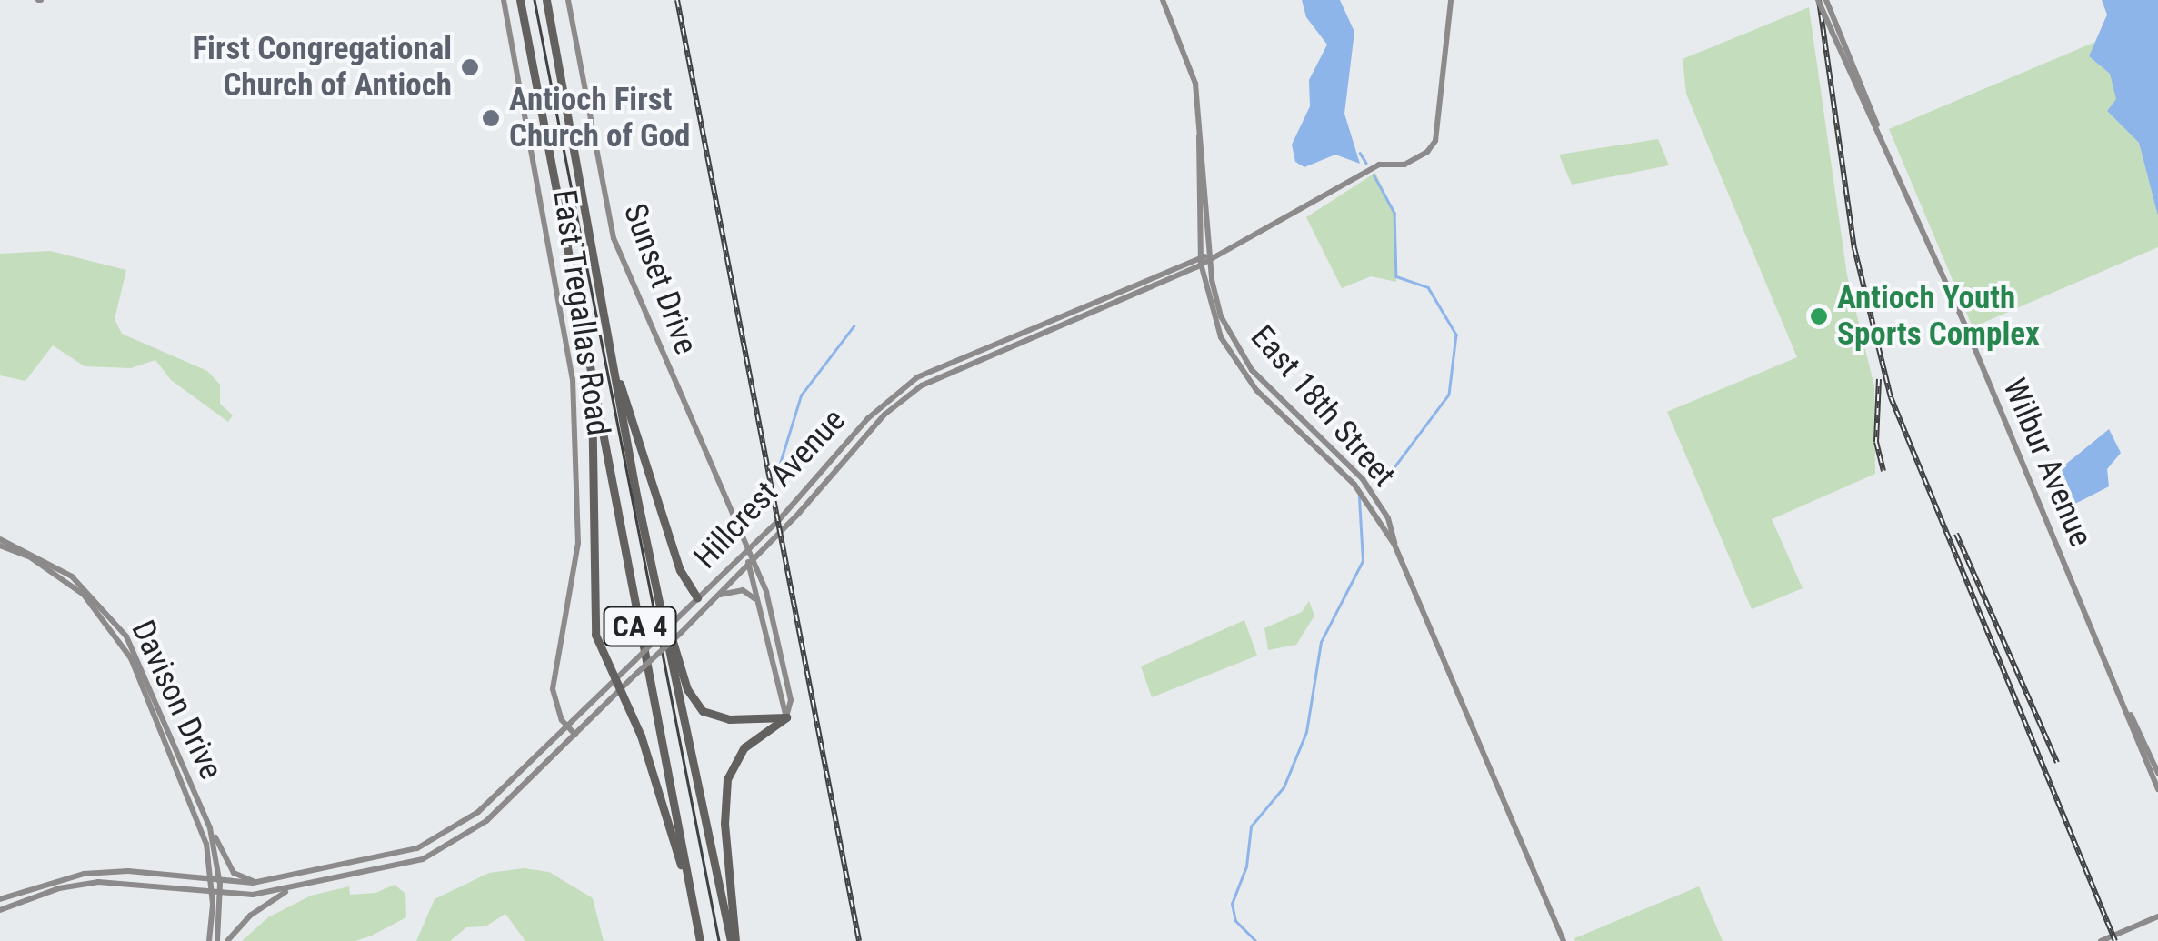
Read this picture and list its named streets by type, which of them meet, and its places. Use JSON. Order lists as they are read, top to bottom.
{
  "streets": {
    "highway": ["CA 4"],
    "main road": [
      "Sunset Drive",
      "East Tregallas Road",
      "East 18th Street",
      "Wilbur Avenue",
      "Hillcrest Avenue",
      "Davison Drive"
    ]
  },
  "crossings": [
    ["Sunset Drive", "Hillcrest Avenue"],
    ["East Tregallas Road", "Hillcrest Avenue"],
    ["East 18th Street", "Hillcrest Avenue"],
    ["Hillcrest Avenue", "Davison Drive"]
  ],
  "places": ["First Congregational Church of Antioch", "Antioch First Church of God", "Antioch Youth Sports Complex"]
}
